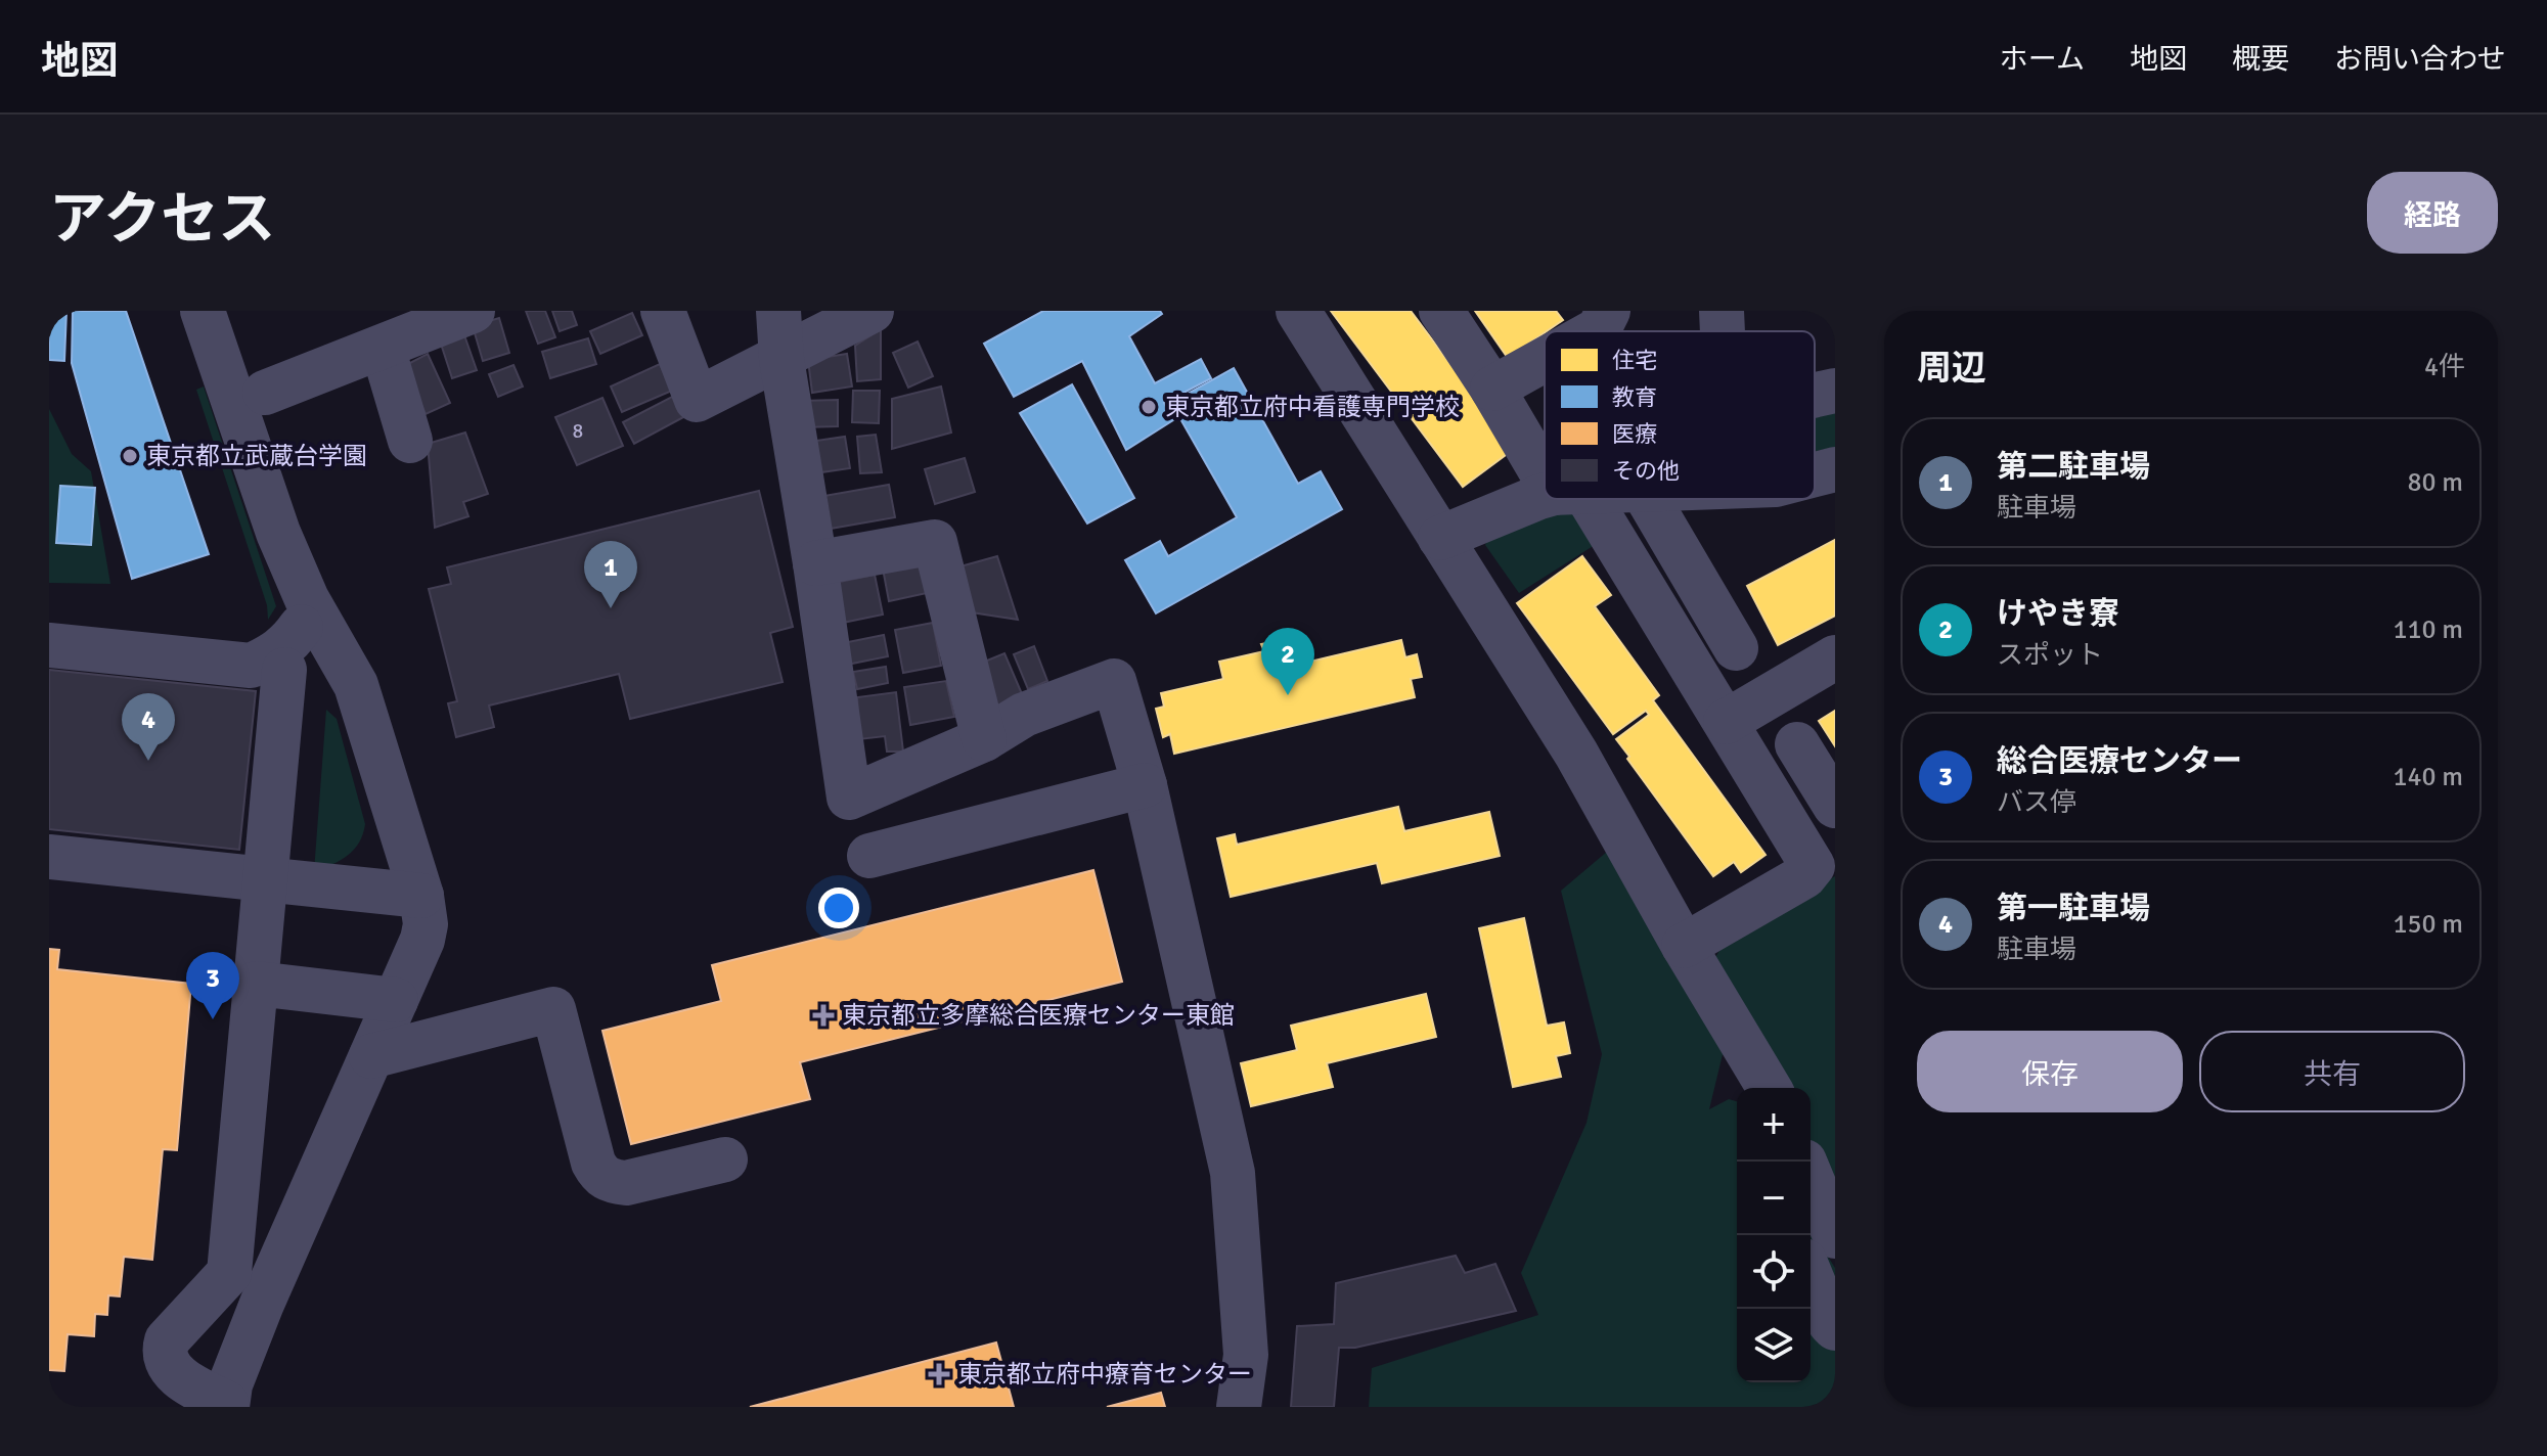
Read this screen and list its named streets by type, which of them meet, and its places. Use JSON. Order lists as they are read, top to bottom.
{
  "places": {
    "other": ["東京都立府中看護専門学校", "東京都立武蔵台学園"],
    "health": ["東京都立多摩総合医療センター東館", "東京都立府中療育センター"]
  },
  "house_numbers": ["8"],
  "legend": [
    "住宅",
    "教育",
    "医療",
    "その他"
  ],
  "page": {
    "header": "地図",
    "nav": [
      "ホーム",
      "地図",
      "概要",
      "お問い合わせ"
    ],
    "title": "アクセス",
    "buttons": [
      "経路",
      ["保存", "共有"]
    ],
    "heading": ["周辺", "4件"],
    "list": [
      {
        "mark": "1",
        "name": "第二駐車場",
        "note": "駐車場",
        "value": "80 m"
      },
      {
        "mark": "2",
        "name": "けやき寮",
        "note": "スポット",
        "value": "110 m"
      },
      {
        "mark": "3",
        "name": "総合医療センター",
        "note": "バス停",
        "value": "140 m"
      },
      {
        "mark": "4",
        "name": "第一駐車場",
        "note": "駐車場",
        "value": "150 m"
      }
    ],
    "pins": [
      "1",
      "2",
      "4",
      "3"
    ],
    "map_buttons": ["+", "−"]
  }
}
